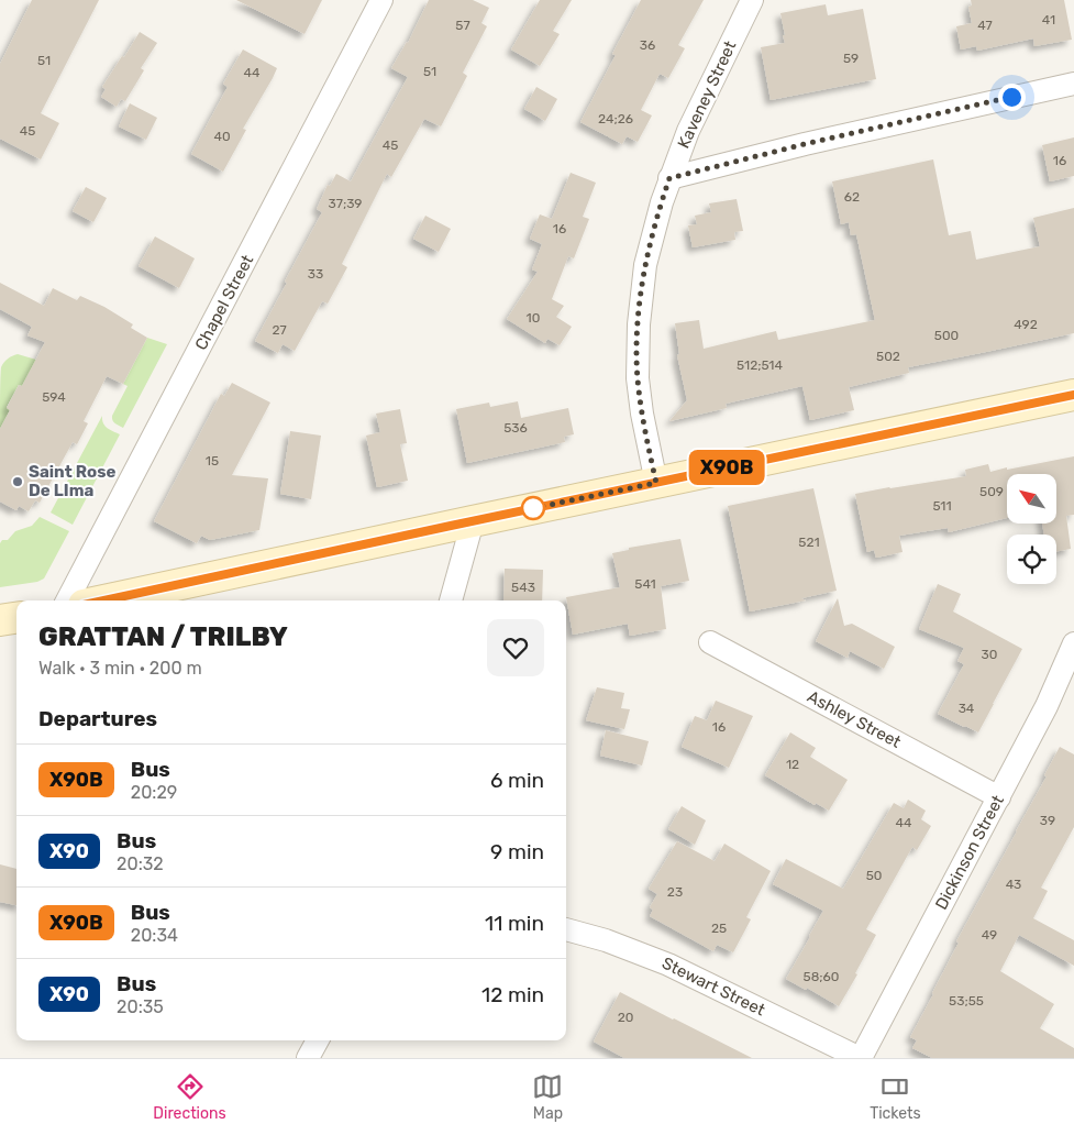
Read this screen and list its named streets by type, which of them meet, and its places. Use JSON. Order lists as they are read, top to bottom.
{
  "streets": {
    "street": [
      "Kaveney Street",
      "Chapel Street",
      "Ashley Street",
      "Dickinson Street",
      "Stewart Street"
    ]
  },
  "crossings": [
    ["Ashley Street", "Dickinson Street"],
    ["Dickinson Street", "Stewart Street"]
  ],
  "places": ["Saint Rose De LIma"],
  "lines": ["bus line X90B"],
  "house_numbers": [
    "41",
    "57",
    "47",
    "36",
    "59",
    "51",
    "51",
    "44",
    "24;26",
    "45",
    "40",
    "45",
    "16",
    "62",
    "37;39",
    "16",
    "33",
    "10",
    "492",
    "27",
    "500",
    "502",
    "512;514",
    "594",
    "536",
    "15",
    "509",
    "511",
    "521",
    "541",
    "543",
    "30",
    "34",
    "16",
    "12",
    "39",
    "44",
    "50",
    "43",
    "23",
    "25",
    "49",
    "58;60",
    "53;55",
    "20"
  ],
  "north": "top left",
  "page": {
    "on_map": "X90B",
    "heading": [
      ["GRATTAN / TRILBY", "Walk · 3 min · 200 m"],
      "Departures"
    ],
    "list": [
      {
        "mark": "X90B",
        "name": "Bus",
        "note": "20:29",
        "value": "6 min"
      },
      {
        "mark": "X90",
        "name": "Bus",
        "note": "20:32",
        "value": "9 min"
      },
      {
        "mark": "X90B",
        "name": "Bus",
        "note": "20:34",
        "value": "11 min"
      },
      {
        "mark": "X90",
        "name": "Bus",
        "note": "20:35",
        "value": "12 min"
      }
    ],
    "tabs": ["Directions", "Map", "Tickets"]
  }
}
